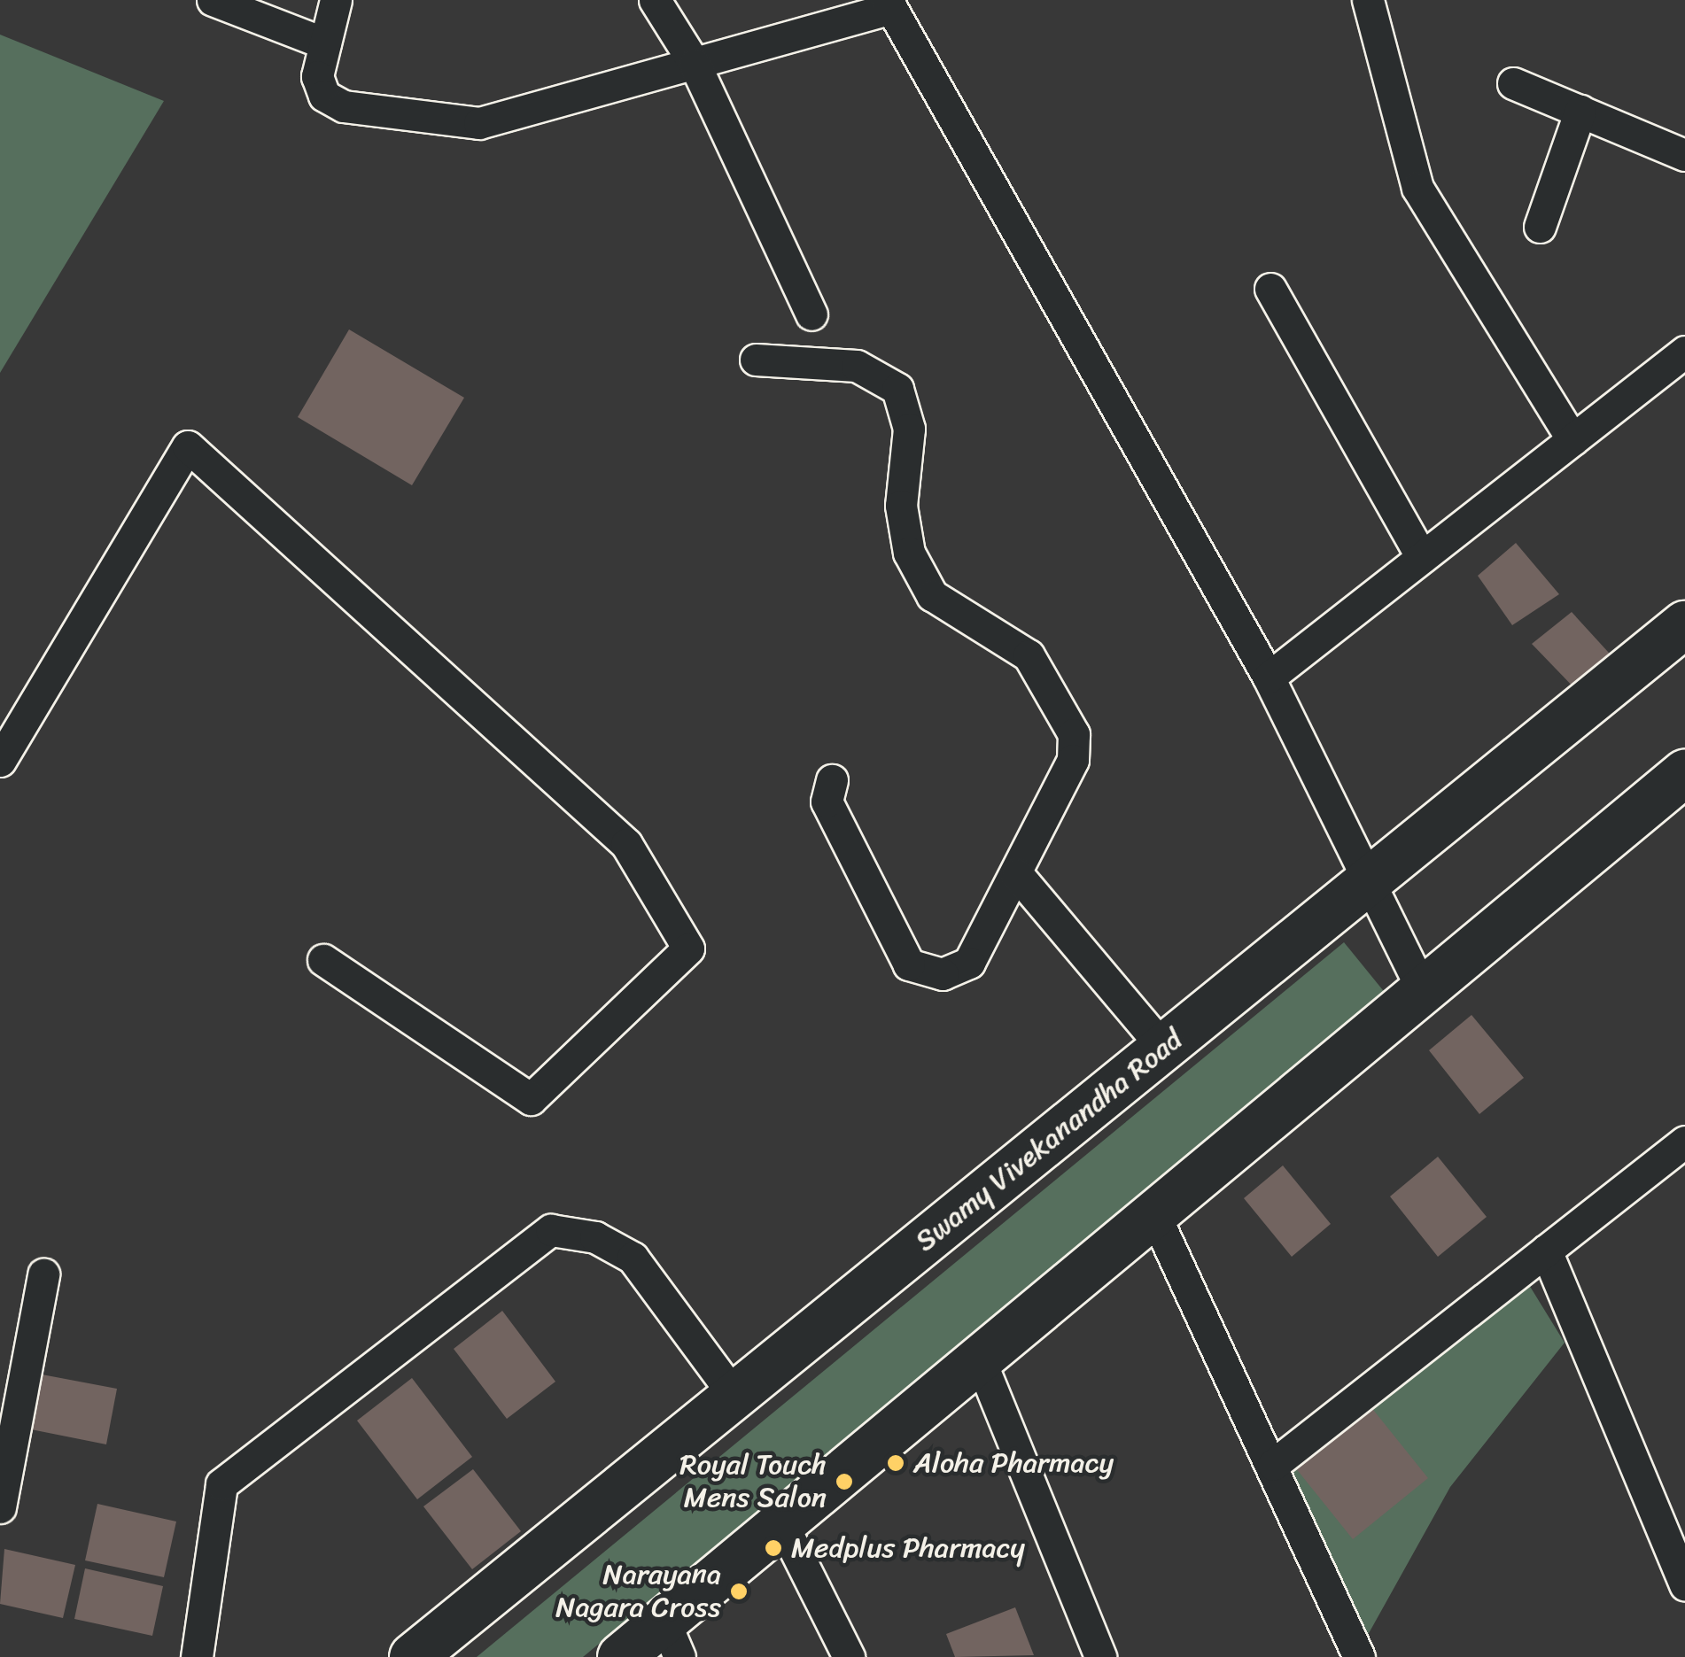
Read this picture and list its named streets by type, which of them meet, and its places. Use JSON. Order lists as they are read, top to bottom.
{
  "streets": {
    "main road": ["Swamy Vivekanandha Road"]
  },
  "places": [
    "Aloha Pharmacy",
    "Royal Touch Mens Salon",
    "Medplus Pharmacy",
    "Narayana Nagara Cross"
  ]
}
